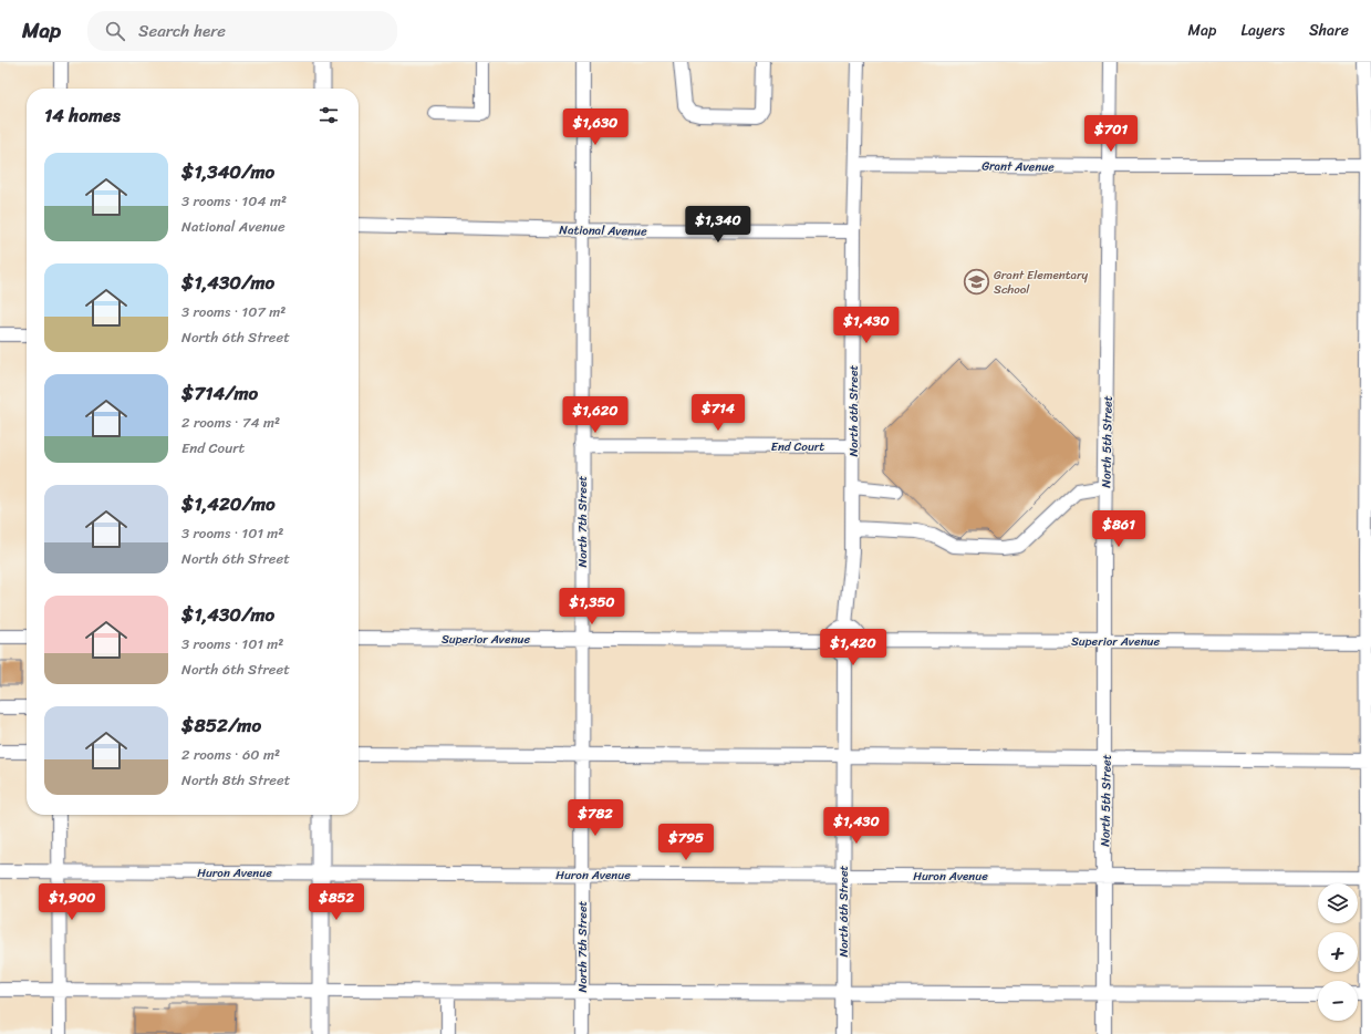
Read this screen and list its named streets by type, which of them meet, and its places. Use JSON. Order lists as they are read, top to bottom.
{
  "streets": {
    "street": [
      "Grant Avenue",
      "National Avenue",
      "North 6th Street",
      "North 5th Street",
      "End Court",
      "North 7th Street",
      "Superior Avenue",
      "Huron Avenue"
    ]
  },
  "crossings": [
    ["Grant Avenue", "North 6th Street"],
    ["Grant Avenue", "North 5th Street"],
    ["National Avenue", "North 6th Street"],
    ["National Avenue", "North 7th Street"],
    ["North 6th Street", "End Court"],
    ["North 6th Street", "Superior Avenue"],
    ["North 6th Street", "Huron Avenue"],
    ["North 5th Street", "Superior Avenue"],
    ["North 5th Street", "Huron Avenue"],
    ["End Court", "North 7th Street"],
    ["North 7th Street", "Superior Avenue"],
    ["North 7th Street", "Huron Avenue"]
  ],
  "places": {
    "school or university": ["Grant Elementary School"]
  },
  "page": {
    "header": "Map",
    "search": "Search here",
    "nav": ["Map", "Layers", "Share"],
    "heading": "14 homes",
    "price": [
      "$1,630",
      "$701",
      "$1,340",
      "$1,430",
      "$714",
      "$1,620",
      "$861",
      "$1,350",
      "$1,420",
      "$782",
      "$1,430",
      "$795",
      "$1,900",
      "$852"
    ],
    "list": [
      {
        "name": "$1,340/mo",
        "note": "3 rooms · 104 m² · National Avenue"
      },
      {
        "name": "$1,430/mo",
        "note": "3 rooms · 107 m² · North 6th Street"
      },
      {
        "name": "$714/mo",
        "note": "2 rooms · 74 m² · End Court"
      },
      {
        "name": "$1,420/mo",
        "note": "3 rooms · 101 m² · North 6th Street"
      },
      {
        "name": "$1,430/mo",
        "note": "3 rooms · 101 m² · North 6th Street"
      },
      {
        "name": "$852/mo",
        "note": "2 rooms · 60 m² · North 8th Street"
      }
    ],
    "map_buttons": ["+", "−"]
  }
}
